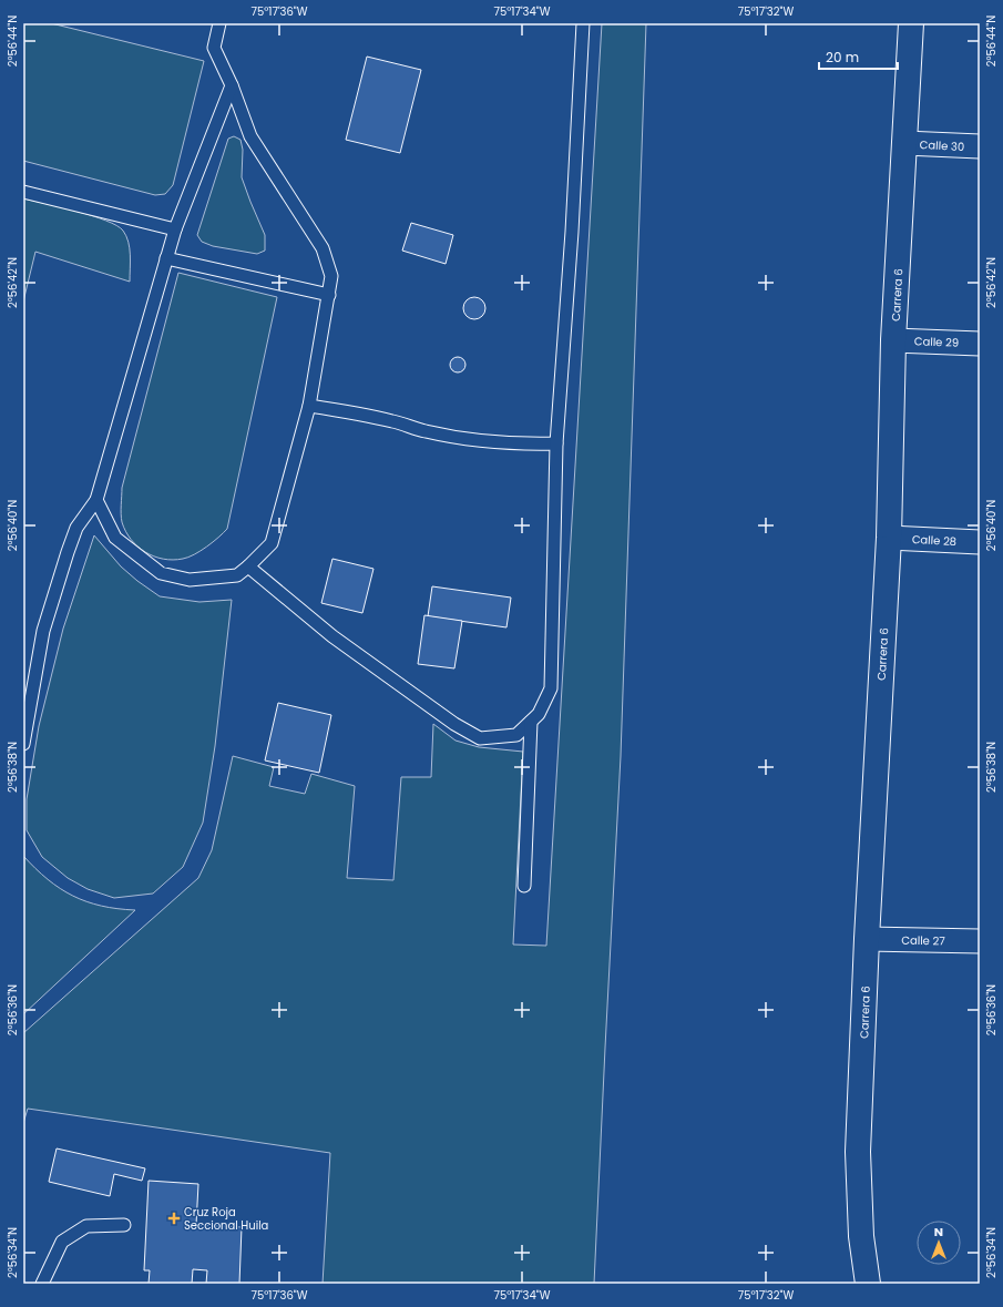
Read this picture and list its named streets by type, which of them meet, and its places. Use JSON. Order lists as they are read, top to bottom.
{
  "streets": {
    "street": [
      "Calle 30",
      "Carrera 6",
      "Calle 29",
      "Calle 28",
      "Calle 27"
    ]
  },
  "crossings": [
    ["Calle 30", "Carrera 6"],
    ["Carrera 6", "Calle 29"],
    ["Carrera 6", "Calle 28"],
    ["Carrera 6", "Calle 27"]
  ],
  "places": {
    "health": ["Cruz Roja Seccional Huila"]
  },
  "scale_bar": "20 m",
  "north": "top",
  "coordinates": [
    "75°17'36\"W",
    "75°17'34\"W",
    "75°17'32\"W",
    "2°56'44\"N",
    "2°56'42\"N",
    "2°56'40\"N",
    "2°56'38\"N",
    "2°56'36\"N",
    "2°56'34\"N"
  ]
}
